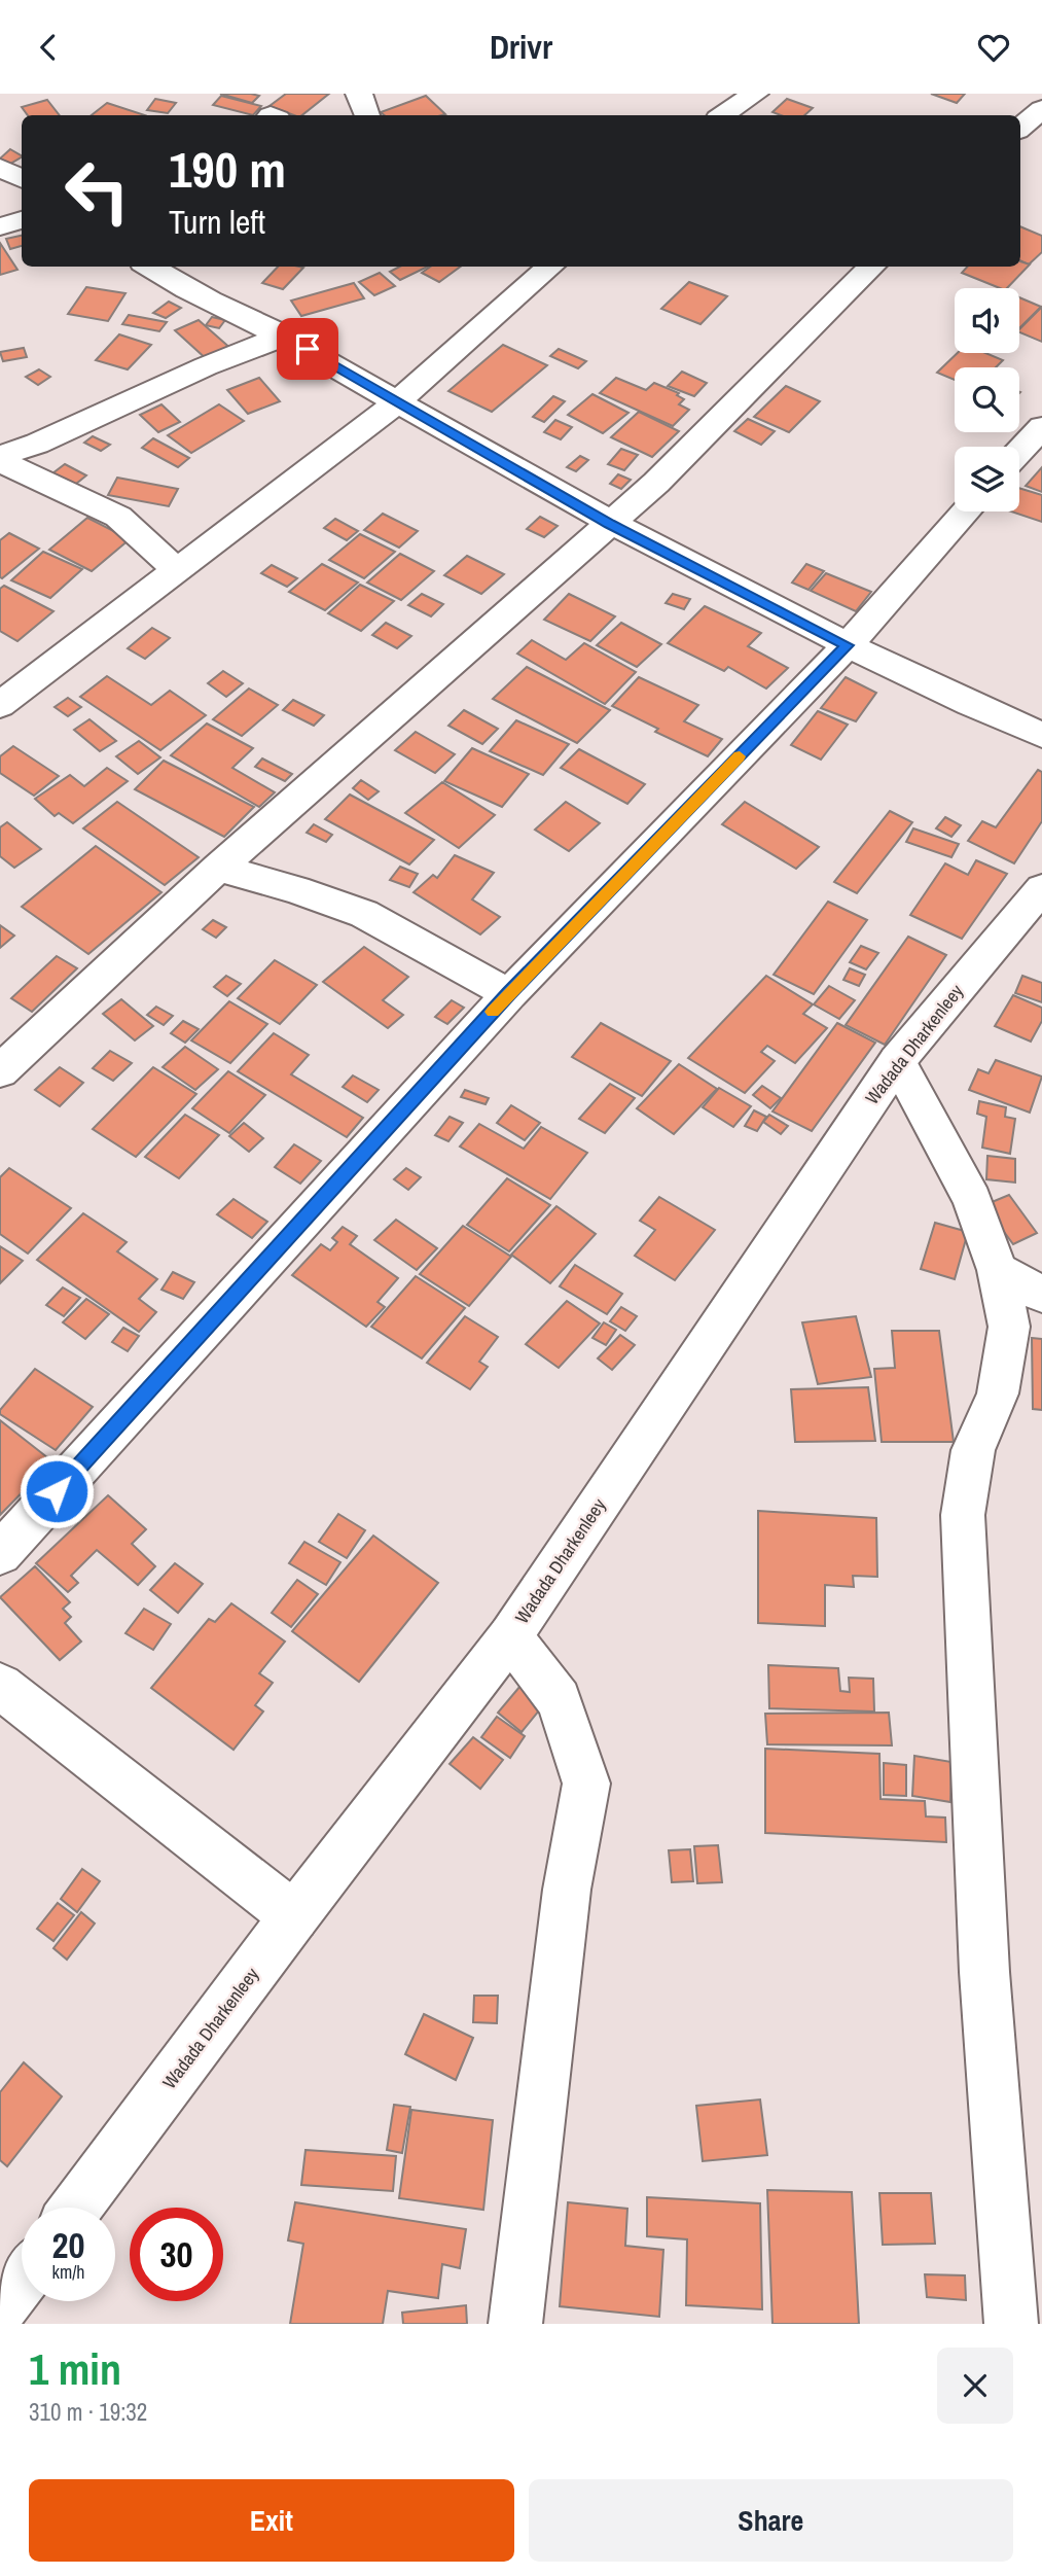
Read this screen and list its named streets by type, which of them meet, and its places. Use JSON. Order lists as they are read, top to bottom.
{
  "streets": {
    "street": ["Wadada Dharkenleey"]
  },
  "page": {
    "header": "Drivr",
    "turn": ["190 m", "Turn left"],
    "speed": "20 km/h",
    "limit": "30",
    "heading": ["1 min", "310 m · 19:32"],
    "buttons": ["Exit", "Share"]
  }
}
